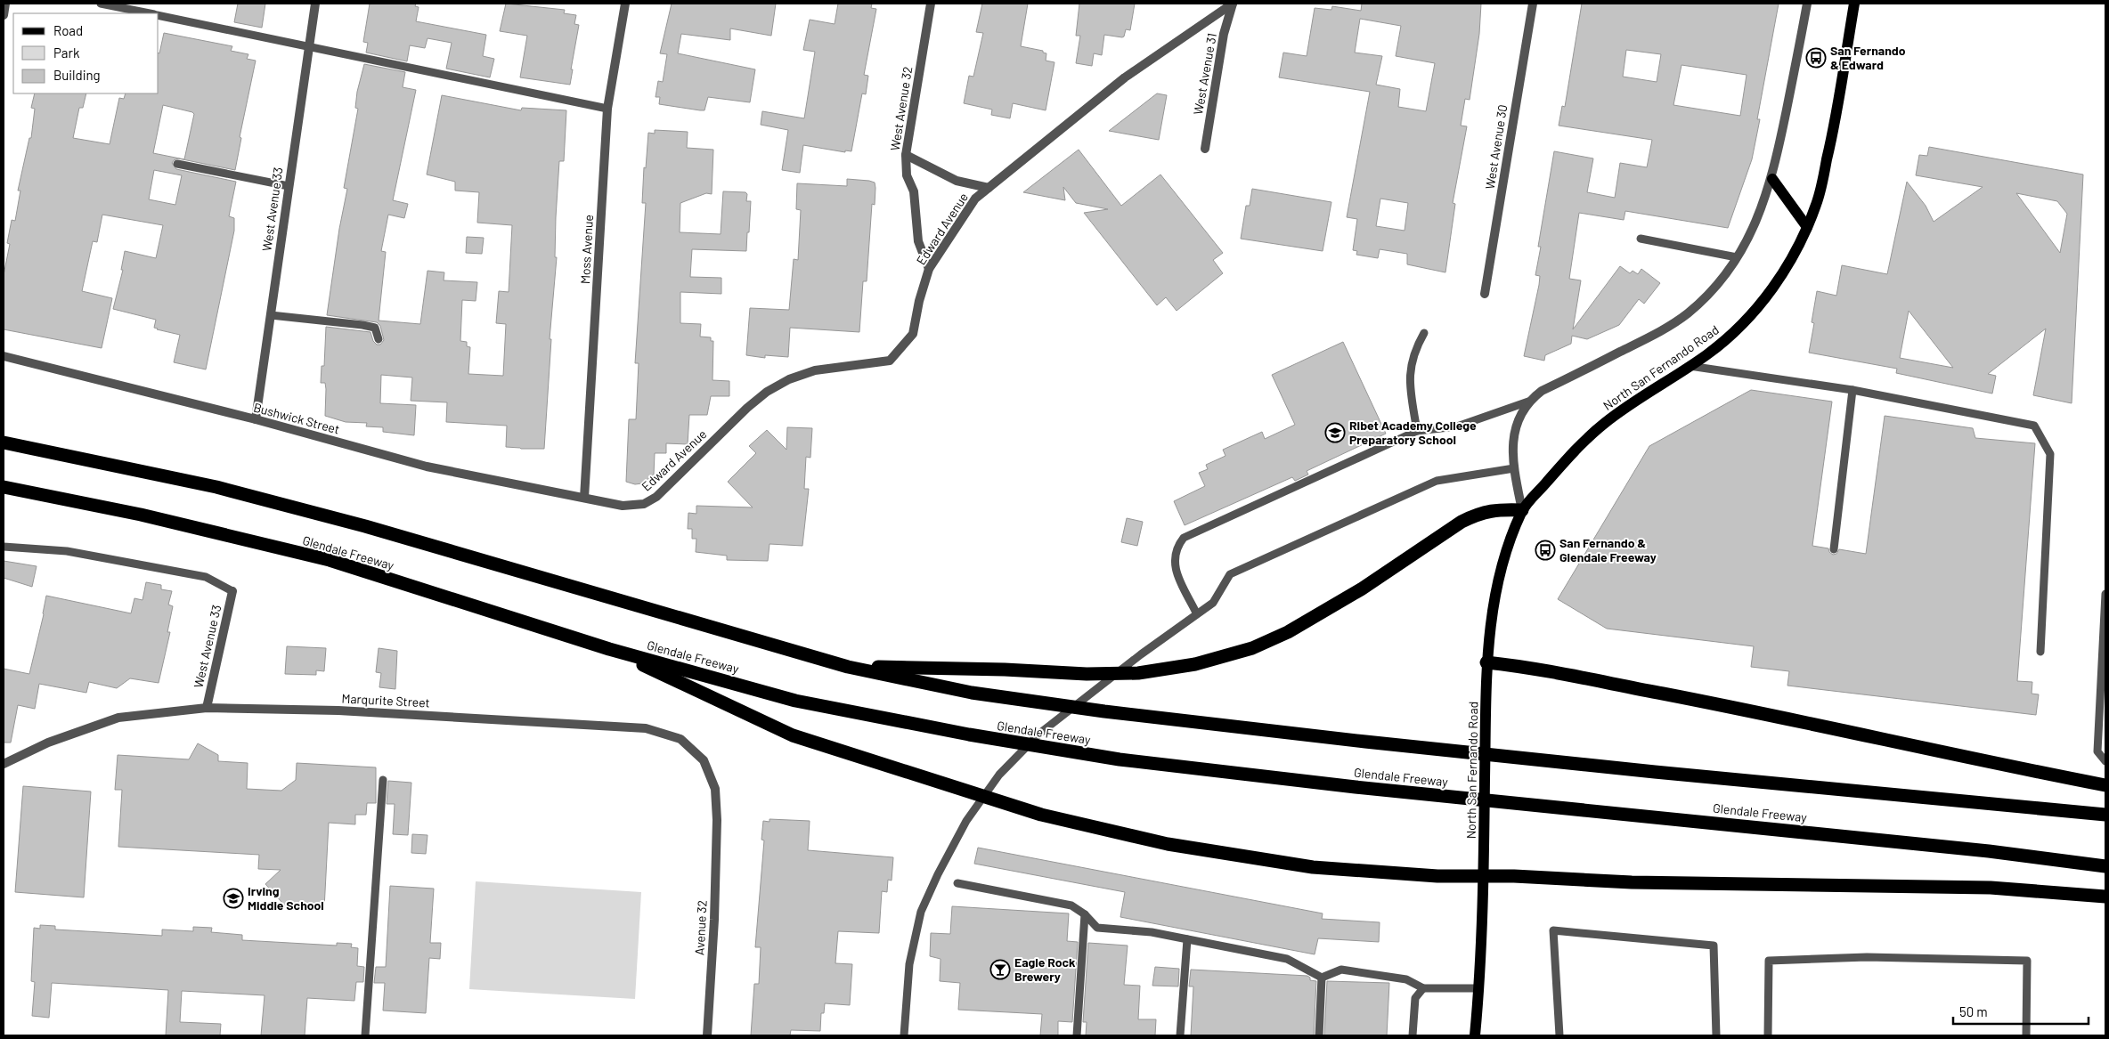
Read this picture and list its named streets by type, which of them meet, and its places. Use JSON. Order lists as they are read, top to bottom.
{
  "streets": {
    "highway": ["Glendale Freeway"],
    "main road": ["North San Fernando Road"],
    "street": [
      "West Avenue 31",
      "West Avenue 32",
      "West Avenue 30",
      "West Avenue 33",
      "Edward Avenue",
      "Moss Avenue",
      "Bushwick Street",
      "Marqurite Street",
      "Avenue 32"
    ]
  },
  "crossings": [
    ["West Avenue 31", "Edward Avenue"],
    ["West Avenue 32", "Edward Avenue"],
    ["West Avenue 33", "Bushwick Street"],
    ["West Avenue 33", "Marqurite Street"],
    ["Edward Avenue", "Moss Avenue"],
    ["Edward Avenue", "Bushwick Street"],
    ["Moss Avenue", "Bushwick Street"],
    ["Marqurite Street", "Avenue 32"]
  ],
  "places": {
    "bus stop": ["San Fernando & Edward", "San Fernando & Glendale Freeway"],
    "school or university": ["Ribet Academy College Preparatory School", "Irving Middle School"],
    "bar": ["Eagle Rock Brewery"]
  },
  "legend": ["Road", "Park", "Building"],
  "scale_bar": "50 m"
}
